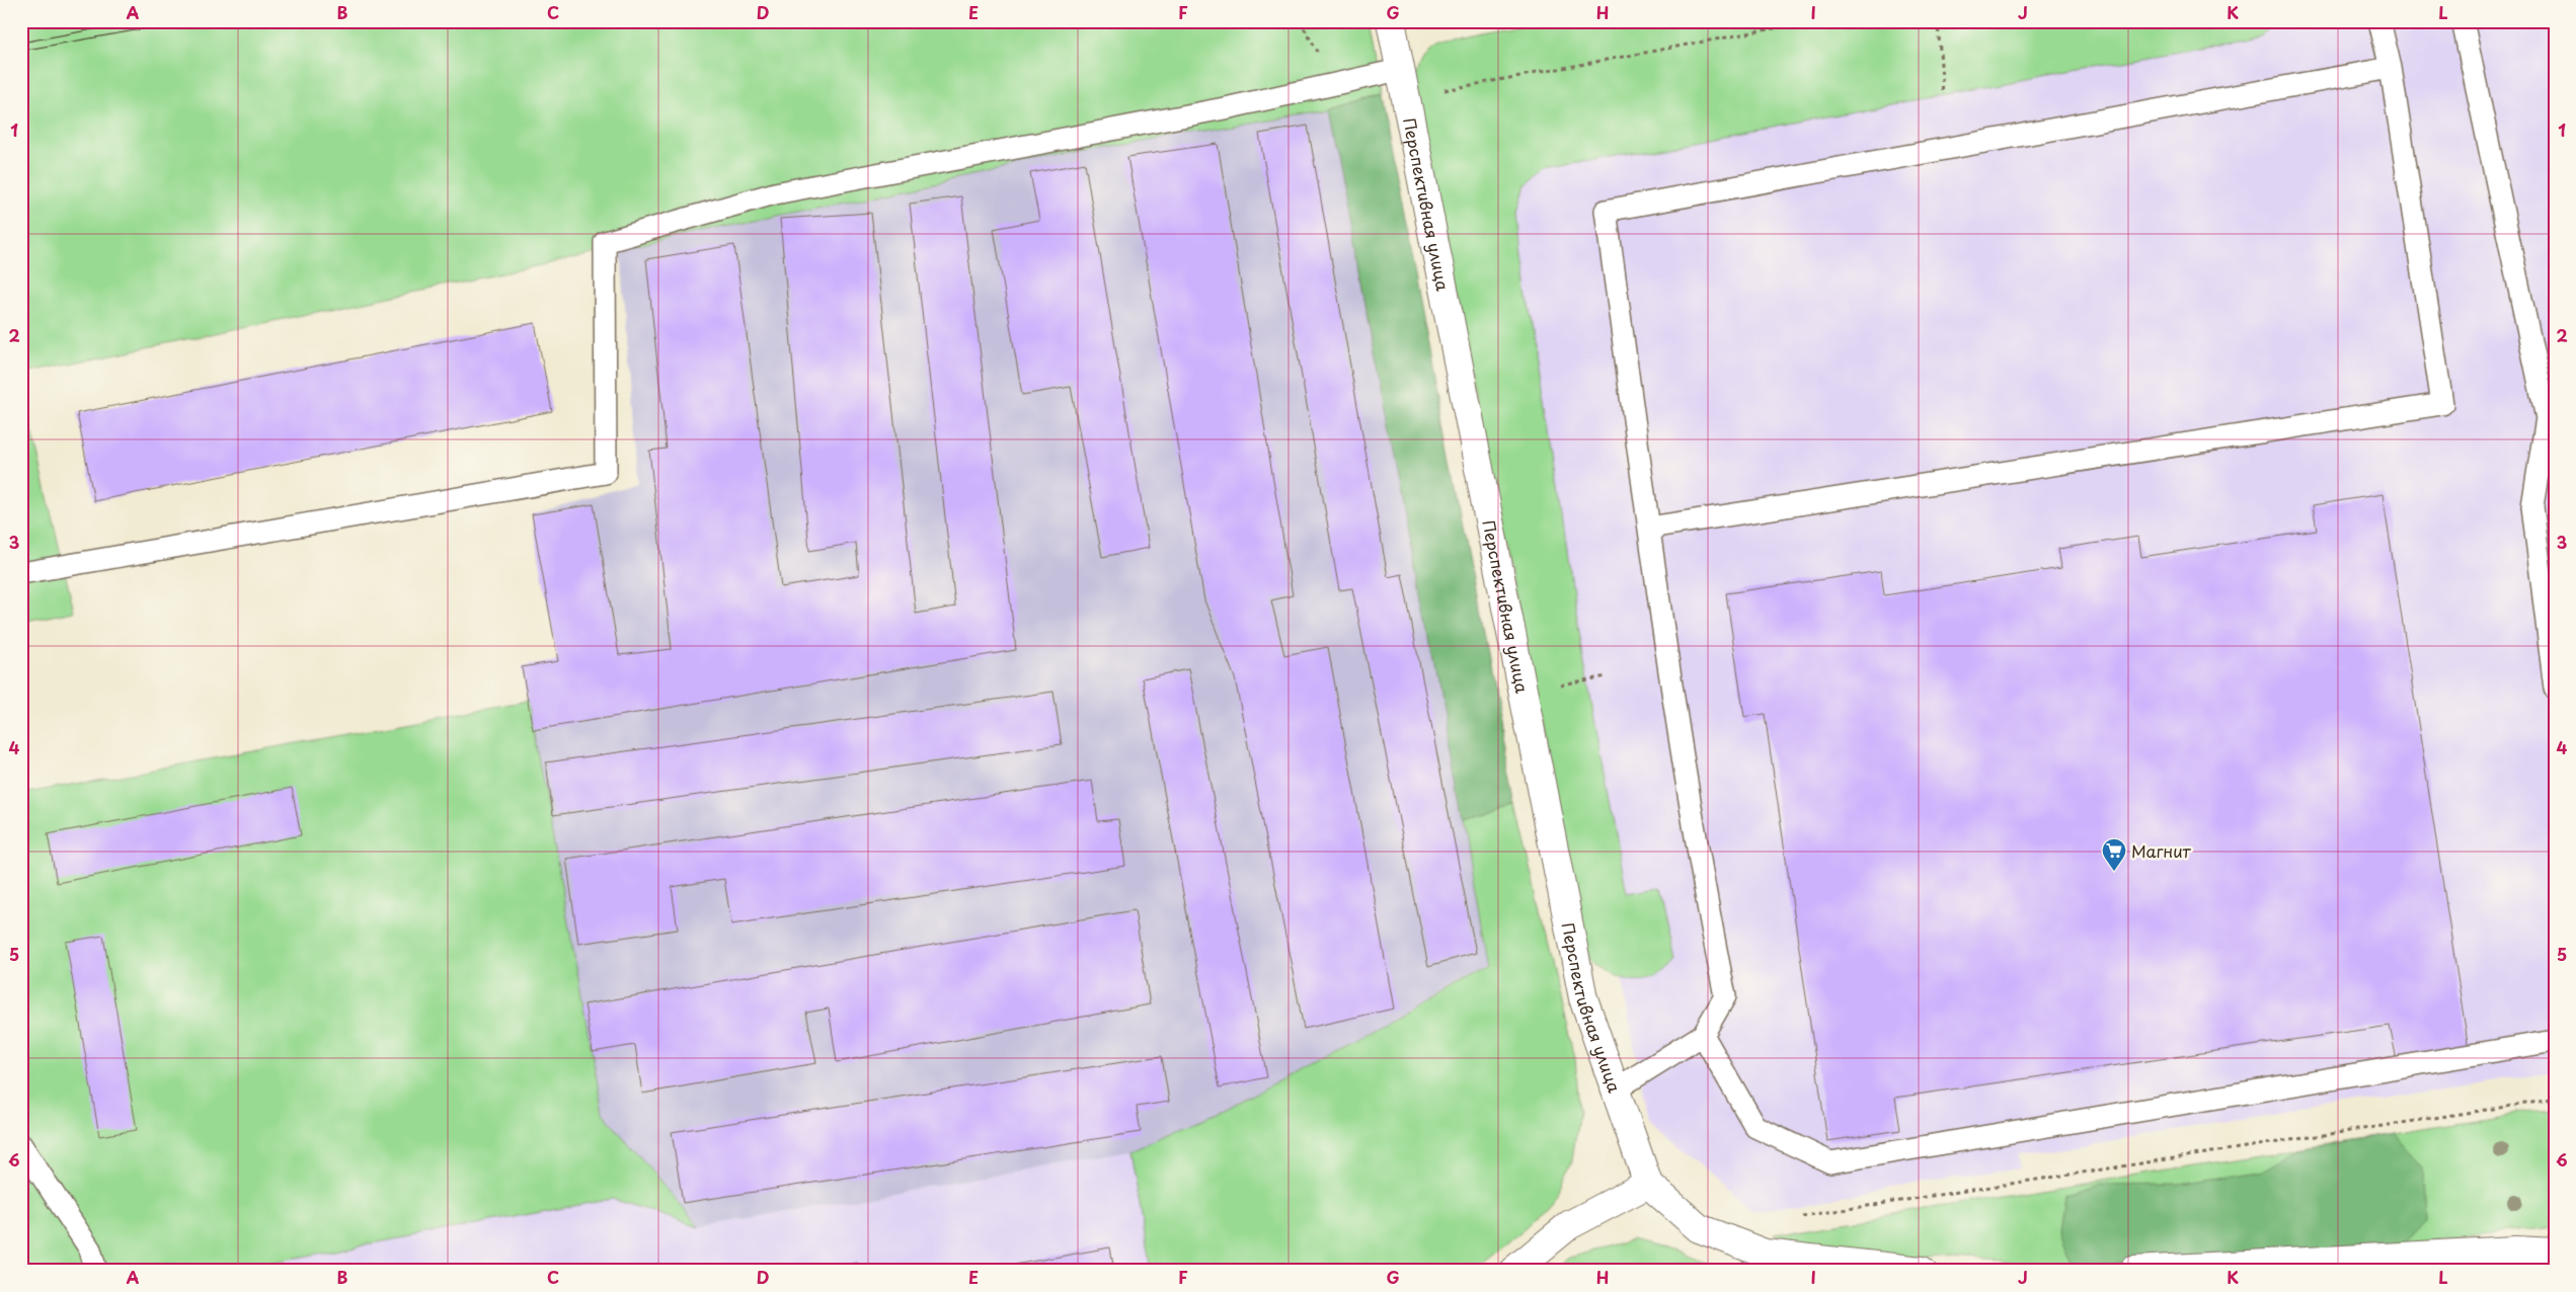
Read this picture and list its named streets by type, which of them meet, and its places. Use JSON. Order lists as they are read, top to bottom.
{
  "streets": {
    "street": ["Перспективная улица"]
  },
  "places": {
    "supermarket": ["Магнит"]
  },
  "grid": {
    "columns": [
      "A",
      "B",
      "C",
      "D",
      "E",
      "F",
      "G",
      "H",
      "I",
      "J",
      "K",
      "L"
    ],
    "rows": [
      "1",
      "2",
      "3",
      "4",
      "5",
      "6"
    ]
  }
}
